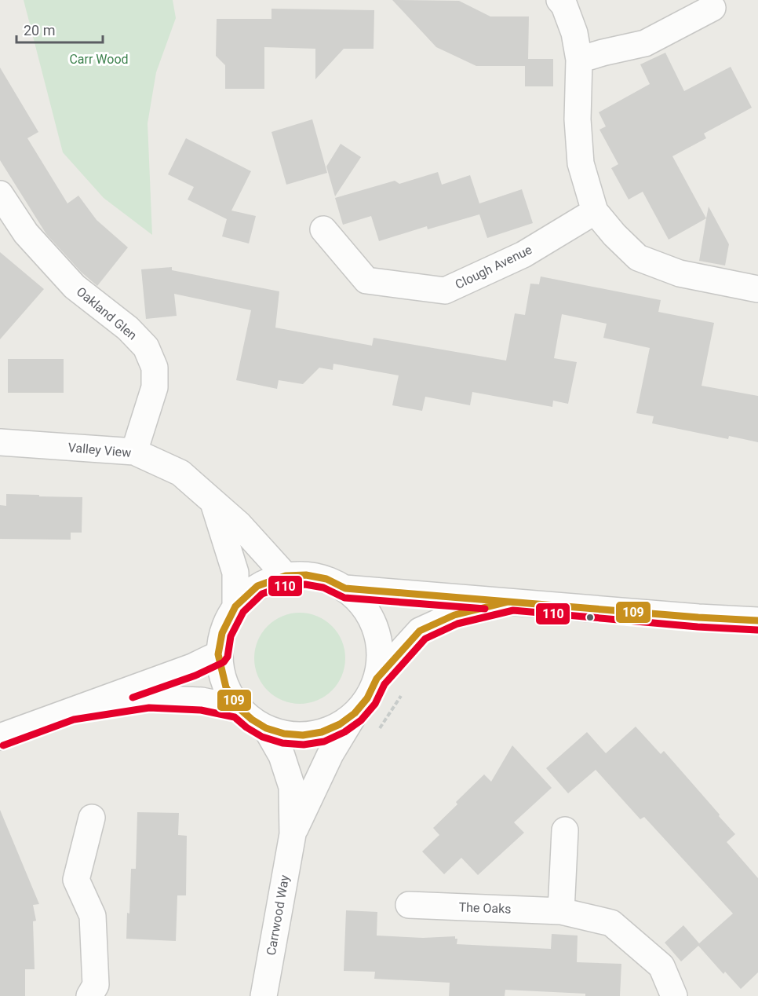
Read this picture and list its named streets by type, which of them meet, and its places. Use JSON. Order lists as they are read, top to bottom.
{
  "streets": {
    "street": [
      "Clough Avenue",
      "Oakland Glen",
      "Valley View",
      "The Oaks",
      "Carrwood Way"
    ]
  },
  "crossings": [
    ["Oakland Glen", "Valley View"],
    ["Valley View", "Carrwood Way"]
  ],
  "parks": ["Carr Wood"],
  "lines": ["transit line 109", "transit line 110"],
  "scale_bar": "20 m"
}
